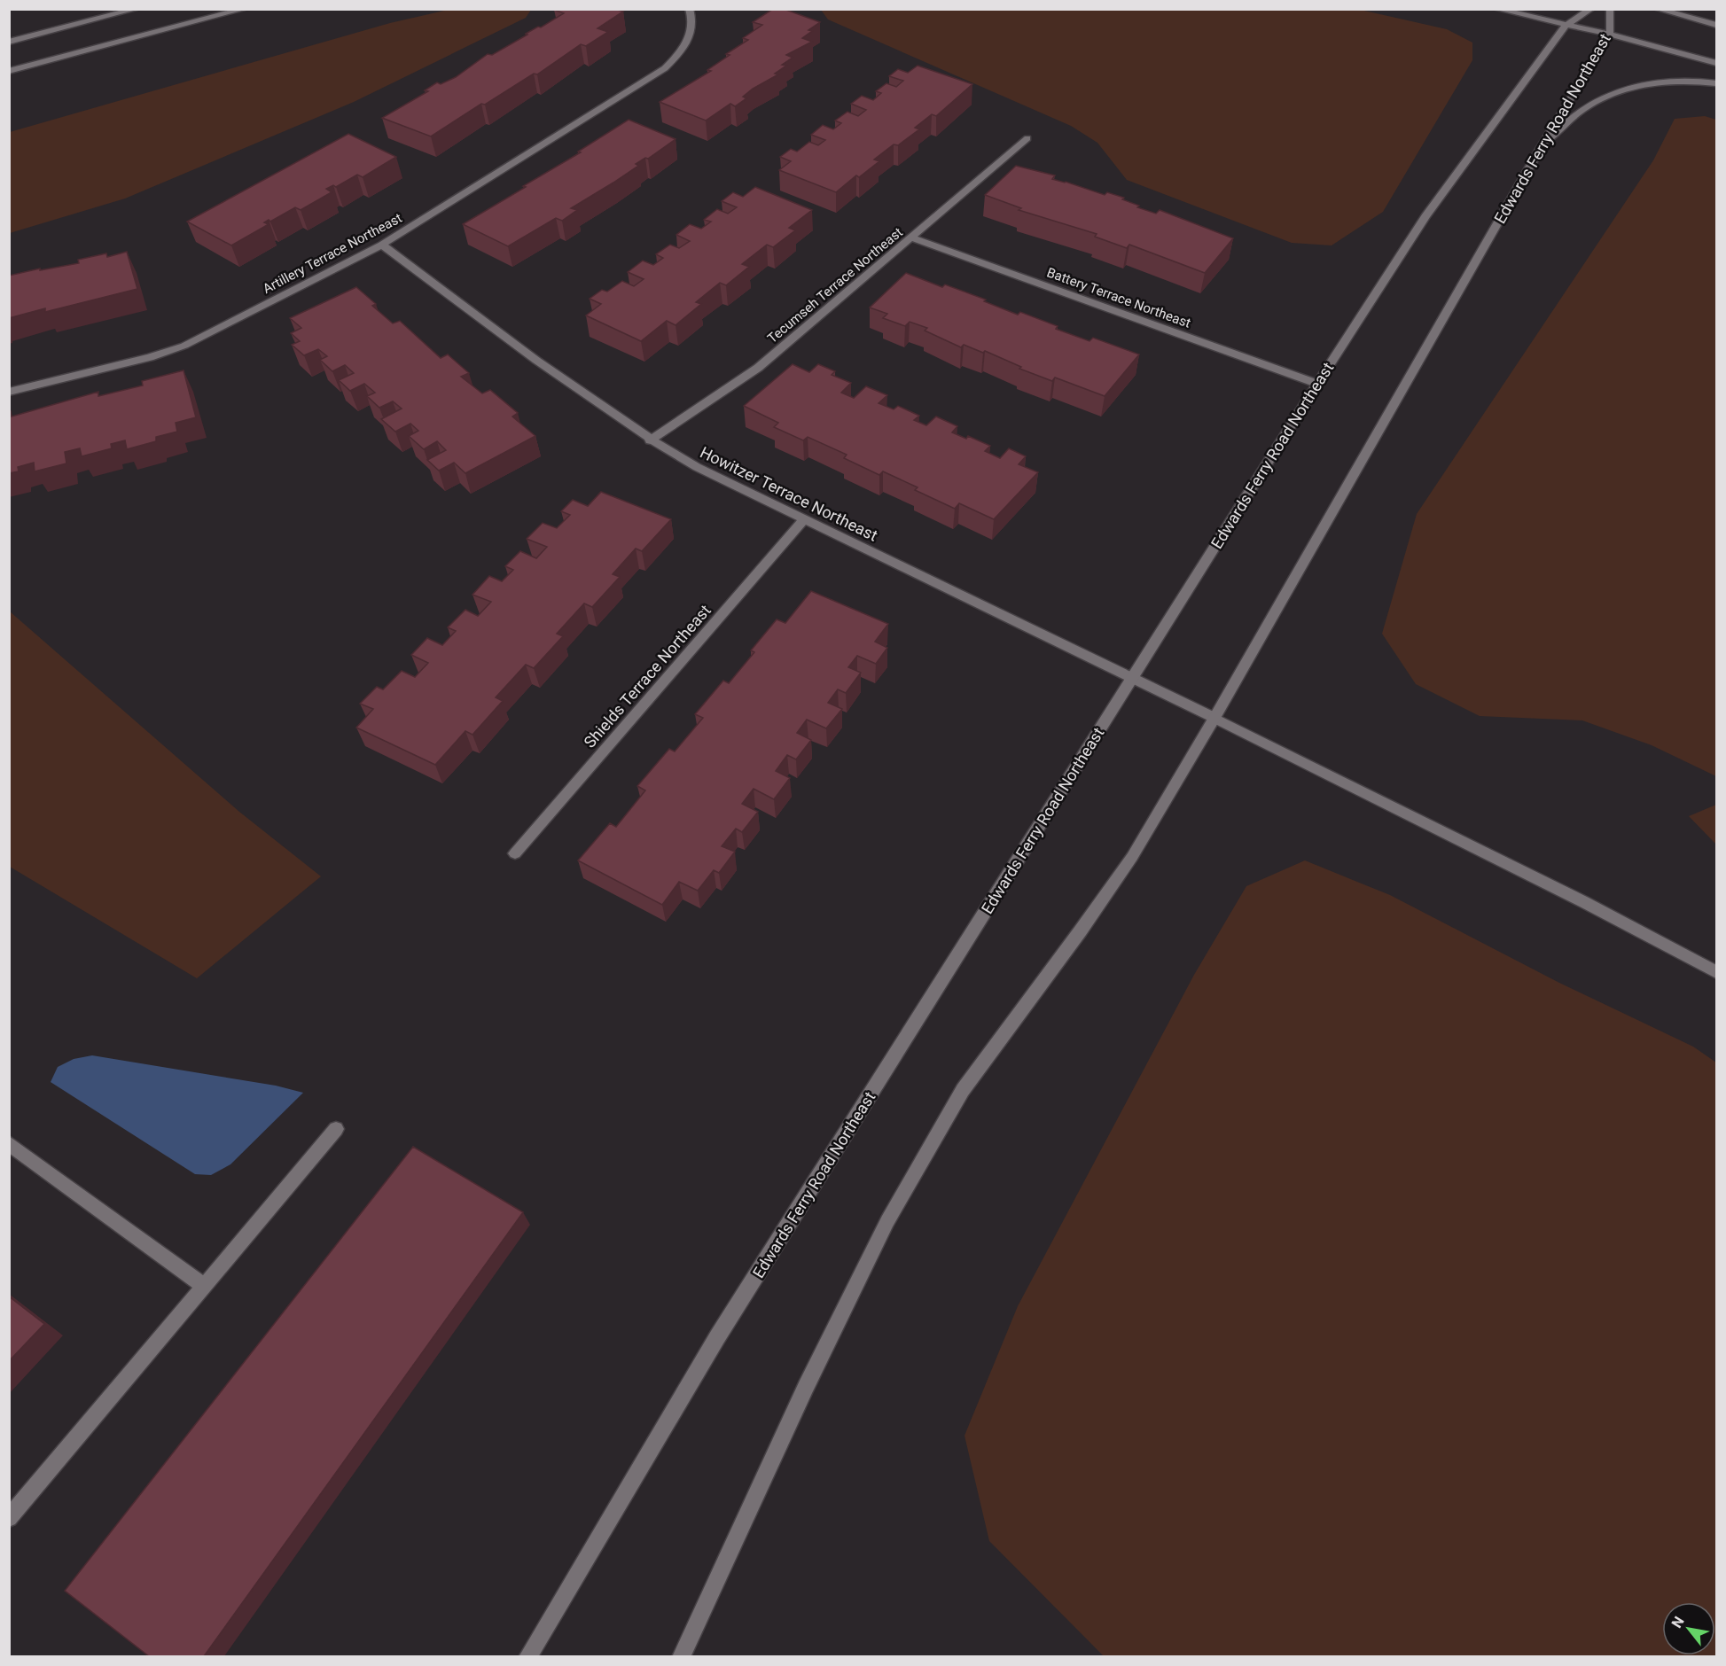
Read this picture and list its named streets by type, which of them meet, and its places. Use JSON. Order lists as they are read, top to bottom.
{
  "streets": {
    "main road": [
      "Edwards Ferry Road Northeast",
      "Artillery Terrace Northeast",
      "Tecumseh Terrace Northeast",
      "Battery Terrace Northeast",
      "Howitzer Terrace Northeast",
      "Shields Terrace Northeast"
    ]
  },
  "crossings": [
    ["Edwards Ferry Road Northeast", "Battery Terrace Northeast"],
    ["Edwards Ferry Road Northeast", "Howitzer Terrace Northeast"],
    ["Artillery Terrace Northeast", "Howitzer Terrace Northeast"],
    ["Tecumseh Terrace Northeast", "Battery Terrace Northeast"],
    ["Tecumseh Terrace Northeast", "Howitzer Terrace Northeast"],
    ["Howitzer Terrace Northeast", "Shields Terrace Northeast"]
  ],
  "north": "top left"
}
